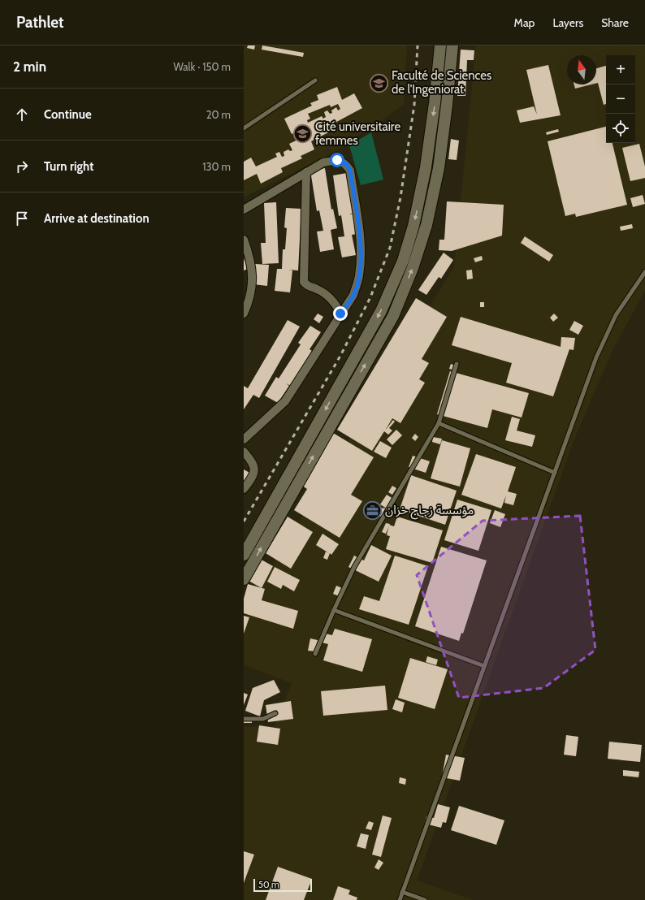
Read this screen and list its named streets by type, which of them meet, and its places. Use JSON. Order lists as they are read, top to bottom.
{
  "places": {
    "school or university": ["Faculté de Sciences de l'Ingeniorat", "Cité universitaire femmes"],
    "office": ["مؤسسة زجاج خزان"]
  },
  "scale_bar": "50 m",
  "north": "top",
  "page": {
    "header": "Pathlet",
    "nav": ["Map", "Layers", "Share"],
    "heading": ["2 min", "Walk · 150 m"],
    "map_buttons": ["+", "−"],
    "list": [
      ["Continue", "20 m"],
      ["Turn right", "130 m"],
      "Arrive at destination"
    ],
    "scale": "50 m"
  }
}
